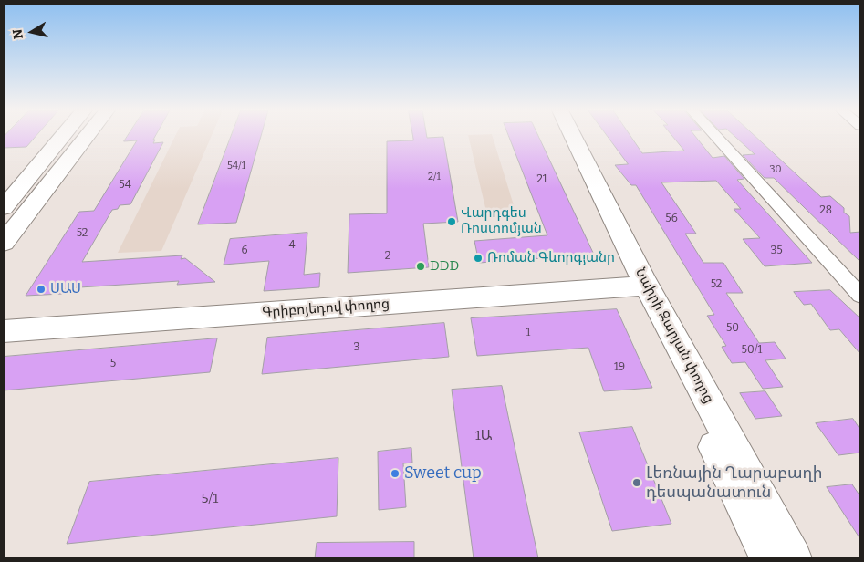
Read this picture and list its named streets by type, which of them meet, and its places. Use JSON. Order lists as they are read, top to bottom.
{
  "streets": {
    "main road": ["Գրիբոյեդով փողոց", "Նաիրի Զարյան փողոց"]
  },
  "crossings": [
    ["Գրիբոյեդով փողոց", "Նաիրի Զարյան փողոց"]
  ],
  "places": [
    "Վարդգես Ռոստոմյան",
    "Ռոման Գևորգյանը",
    "DDD",
    "ՍԱՍ",
    "Sweet cup",
    "Լեռնային Ղարաբաղի դեսպանատուն"
  ],
  "house_numbers": [
    "54/1",
    "30",
    "2/1",
    "21",
    "54",
    "28",
    "56",
    "52",
    "4",
    "6",
    "35",
    "2",
    "52",
    "50",
    "1",
    "3",
    "50/1",
    "5",
    "19",
    "1Ա",
    "5/1"
  ],
  "north": "left"
}
